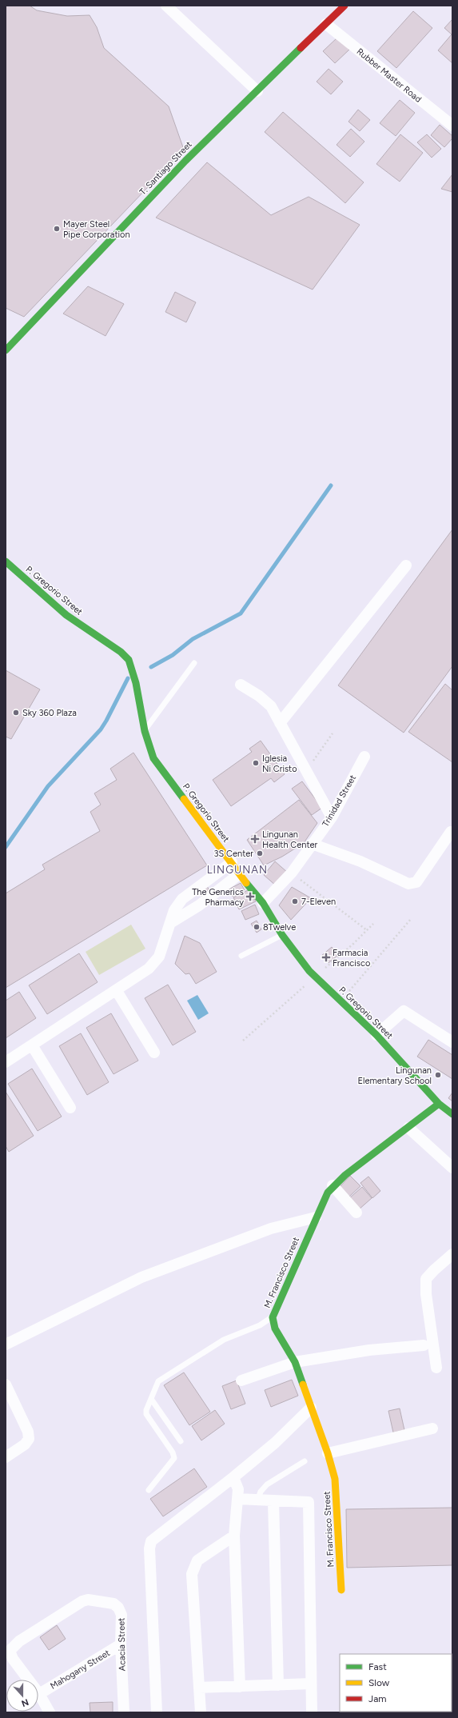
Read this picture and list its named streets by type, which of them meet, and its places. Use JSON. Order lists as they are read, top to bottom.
{
  "streets": {
    "street": [
      "Rubber Master Road",
      "T. Santiago Street",
      "P. Gregorio Street",
      "Trinidad Street",
      "M. Francisco Street",
      "Acacia Street",
      "Mahogany Street"
    ]
  },
  "crossings": [
    ["Rubber Master Road", "T. Santiago Street"],
    ["P. Gregorio Street", "Trinidad Street"],
    ["P. Gregorio Street", "M. Francisco Street"],
    ["Acacia Street", "Mahogany Street"]
  ],
  "districts": ["LINGUNAN"],
  "places": {
    "other": [
      "Mayer Steel Pipe Corporation",
      "Sky 360 Plaza",
      "Iglesia Ni Cristo",
      "3S Center",
      "7-Eleven",
      "8Twelve",
      "Lingunan Elementary School"
    ],
    "health": ["Lingunan Health Center", "The Generics Pharmacy", "Farmacia Francisco"]
  },
  "legend": ["Fast", "Slow", "Jam"],
  "north": "bottom"
}
